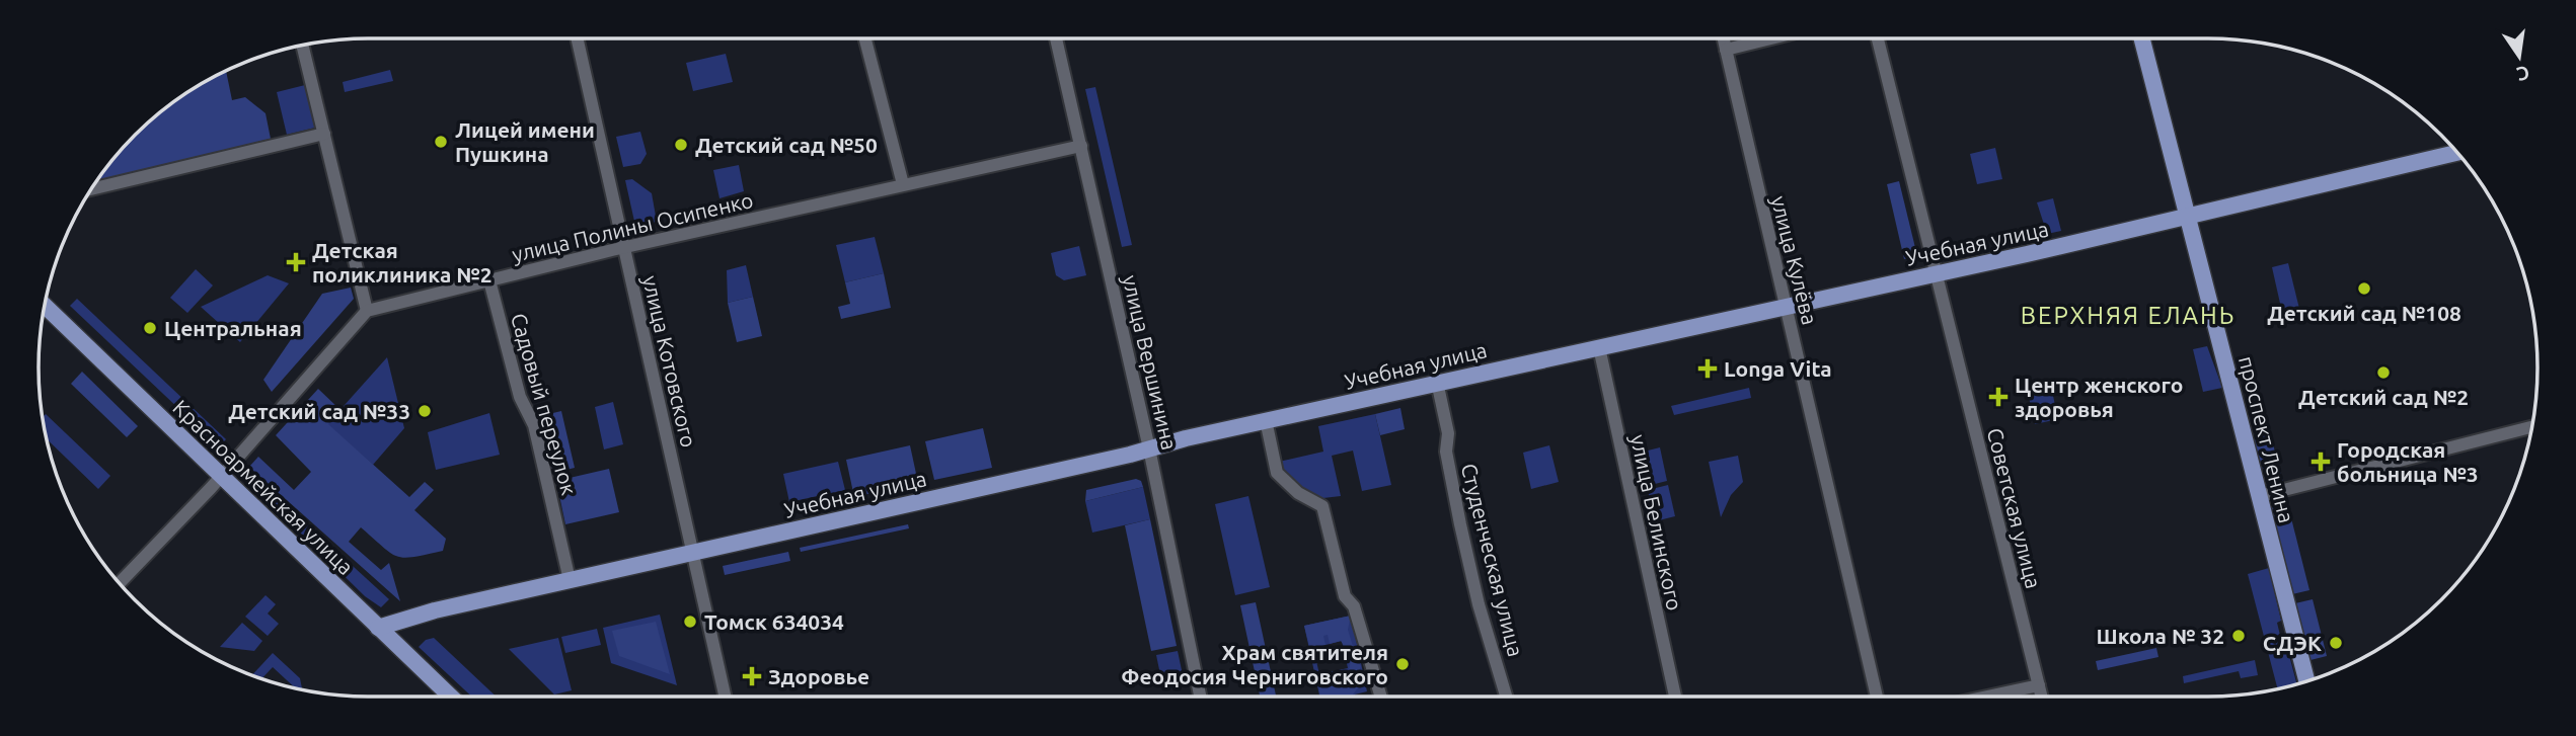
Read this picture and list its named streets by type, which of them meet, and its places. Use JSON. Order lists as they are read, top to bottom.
{
  "streets": {
    "main road": ["Учебная улица", "проспект Ленина", "Красноармейская улица"],
    "street": [
      "улица Полины Осипенко",
      "улица Кулёва",
      "улица Котовского",
      "улица Вершинина",
      "Садовый переулок",
      "Советская улица",
      "улица Белинского",
      "Студенческая улица"
    ]
  },
  "crossings": [
    ["улица Полины Осипенко", "улица Котовского"],
    ["улица Полины Осипенко", "улица Вершинина"],
    ["улица Полины Осипенко", "Садовый переулок"],
    ["Учебная улица", "улица Кулёва"],
    ["Учебная улица", "улица Котовского"],
    ["Учебная улица", "улица Вершинина"],
    ["Учебная улица", "Садовый переулок"],
    ["Учебная улица", "проспект Ленина"],
    ["Учебная улица", "Красноармейская улица"],
    ["Учебная улица", "Советская улица"],
    ["Учебная улица", "улица Белинского"],
    ["Учебная улица", "Студенческая улица"]
  ],
  "districts": ["ВЕРХНЯЯ ЕЛАНЬ"],
  "places": {
    "other": [
      "Лицей имени Пушкина",
      "Детский сад №50",
      "Детский сад №108",
      "Центральная",
      "Детский сад №2",
      "Детский сад №33",
      "Томск 634034",
      "Школа № 32",
      "СДЭК",
      "Храм святителя Феодосия Черниговского"
    ],
    "health": [
      "Детская поликлиника №2",
      "Longa Vita",
      "Центр женского здоровья",
      "Городская больница №3",
      "Здоровье"
    ]
  },
  "north": "bottom"
}
